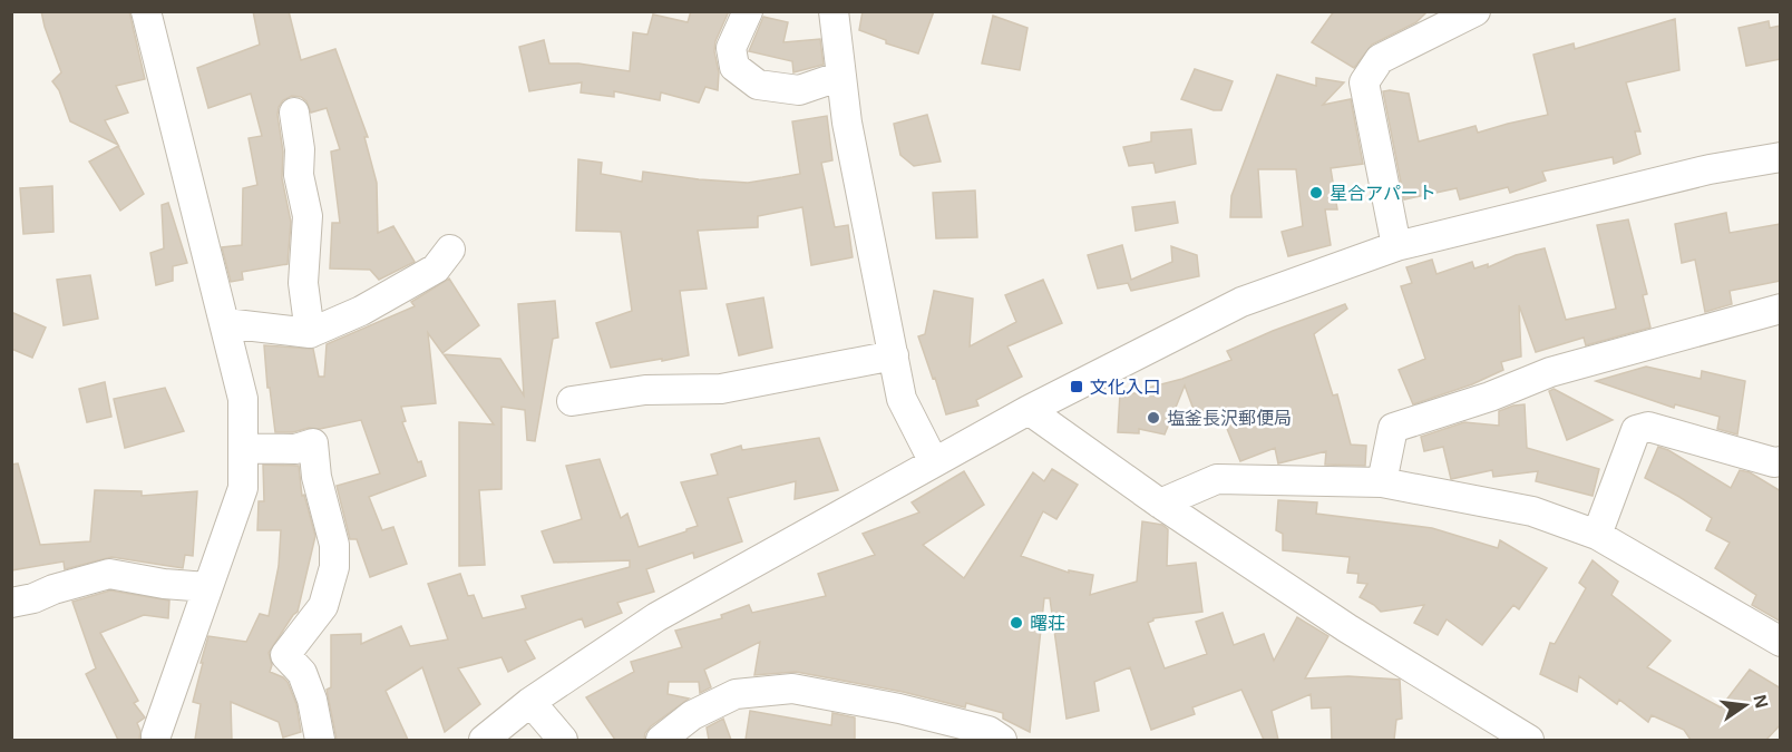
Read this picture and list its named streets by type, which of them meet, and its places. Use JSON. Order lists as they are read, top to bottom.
{
  "places": {
    "other": ["星合アパート", "塩釜長沢郵便局", "曙荘"],
    "transit": ["文化入口"]
  },
  "north": "right"
}
